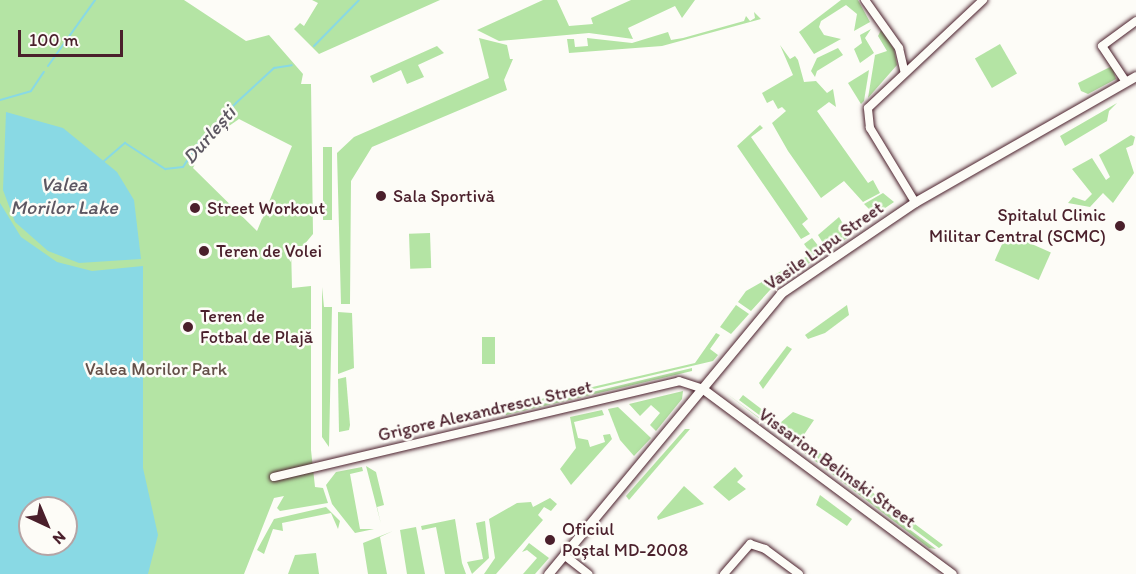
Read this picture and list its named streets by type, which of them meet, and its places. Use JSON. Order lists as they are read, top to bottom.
{
  "streets": {
    "main road": ["Vasile Lupu Street", "Vissarion Belinski Street"],
    "street": ["Grigore Alexandrescu Street"]
  },
  "crossings": [
    ["Vasile Lupu Street", "Grigore Alexandrescu Street"],
    ["Vasile Lupu Street", "Vissarion Belinski Street"],
    ["Grigore Alexandrescu Street", "Vissarion Belinski Street"]
  ],
  "water": ["Durlești", "Valea Morilor Lake"],
  "parks": ["Valea Morilor Park"],
  "places": [
    "Sala Sportivă",
    "Street Workout",
    "Spitalul Clinic Militar Central (SCMC)",
    "Teren de Volei",
    "Teren de Fotbal de Plajă",
    "Oficiul Poștal MD-2008"
  ],
  "scale_bar": "100 m",
  "north": "bottom right"
}
